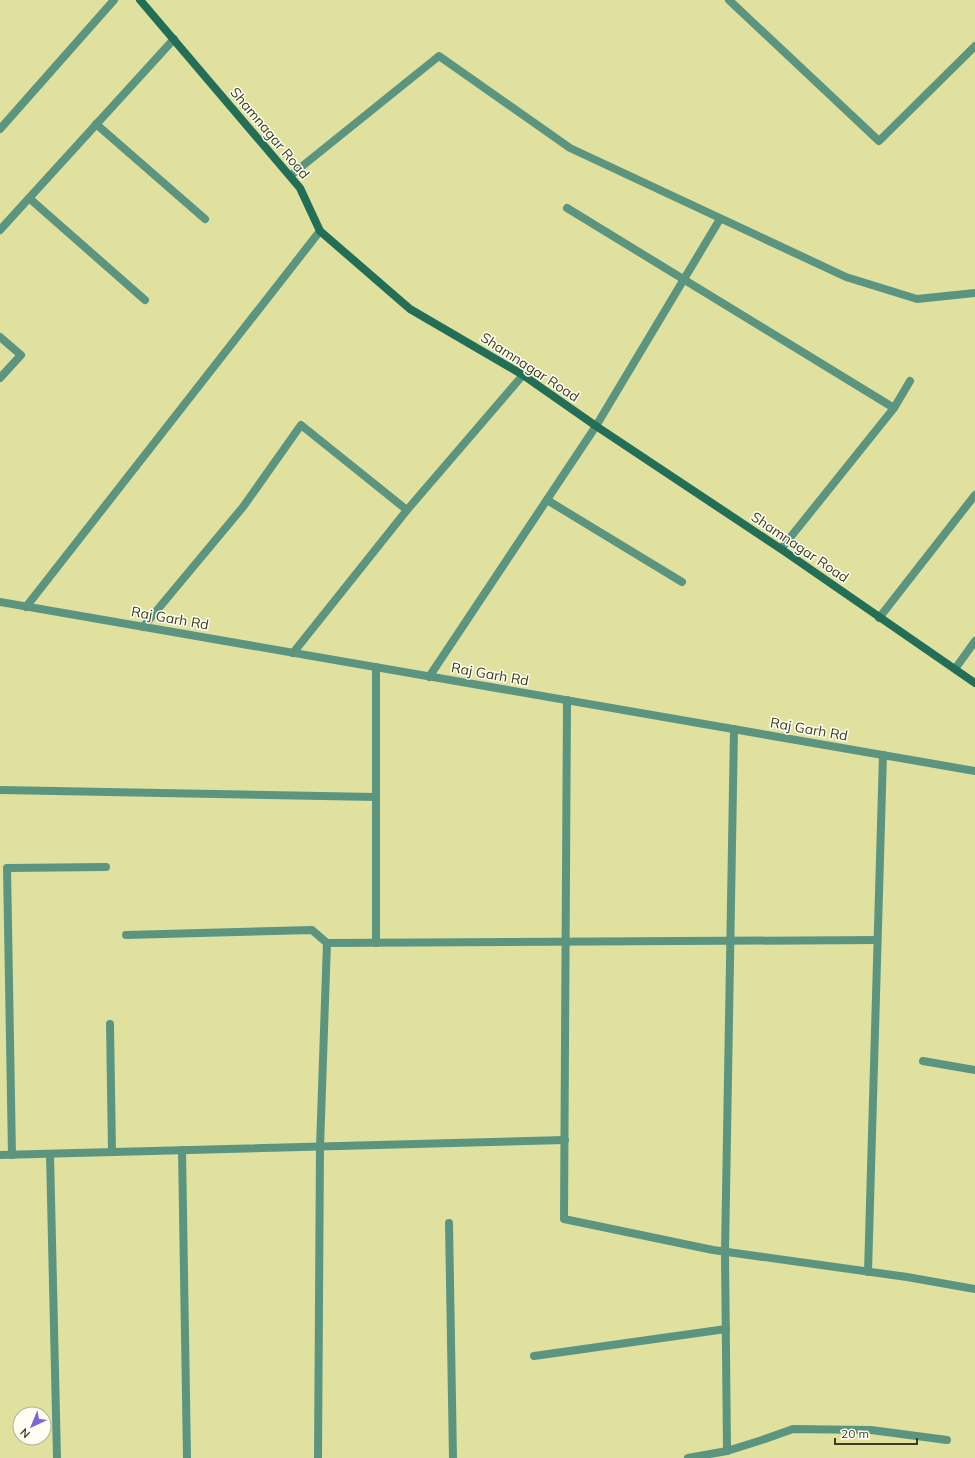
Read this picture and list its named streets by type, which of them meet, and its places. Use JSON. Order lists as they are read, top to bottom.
{
  "streets": {
    "main road": ["Shamnagar Road"],
    "street": ["Raj Garh Rd"]
  },
  "scale_bar": "20 m",
  "north": "bottom left"
}
